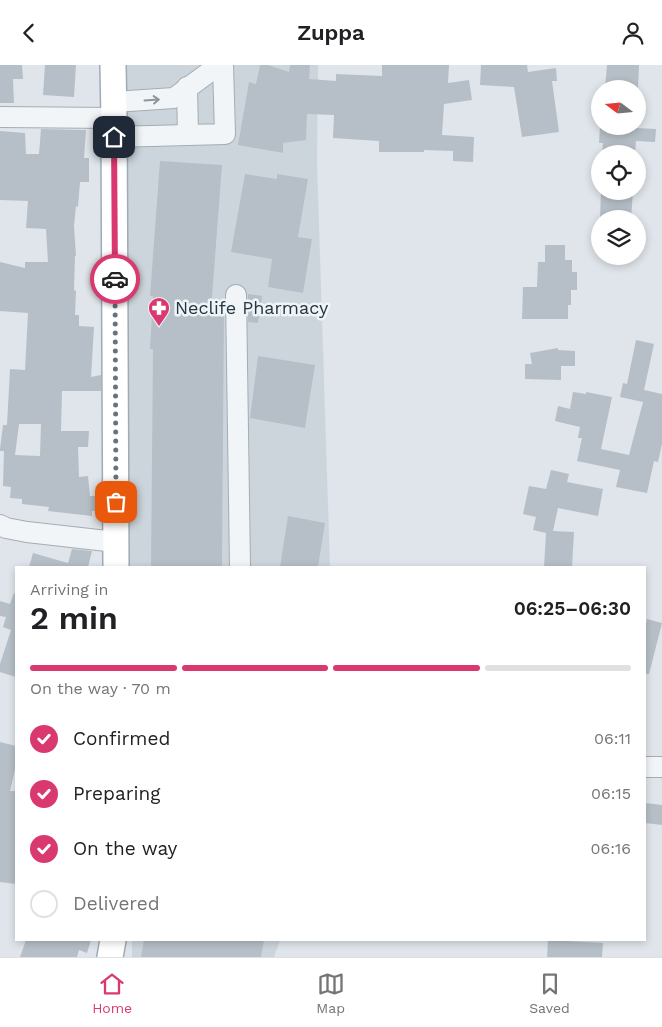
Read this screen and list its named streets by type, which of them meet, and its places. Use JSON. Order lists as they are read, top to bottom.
{
  "places": {
    "pharmacy": ["Neclife Pharmacy"]
  },
  "north": "left",
  "page": {
    "header": "Zuppa",
    "heading": ["2 min", "Arriving in", "06:25–06:30"],
    "bar": "On the way · 70 m",
    "list": [
      ["Confirmed", "06:11"],
      ["Preparing", "06:15"],
      ["On the way", "06:16"],
      "Delivered"
    ],
    "tabs": ["Home", "Map", "Saved"]
  }
}
